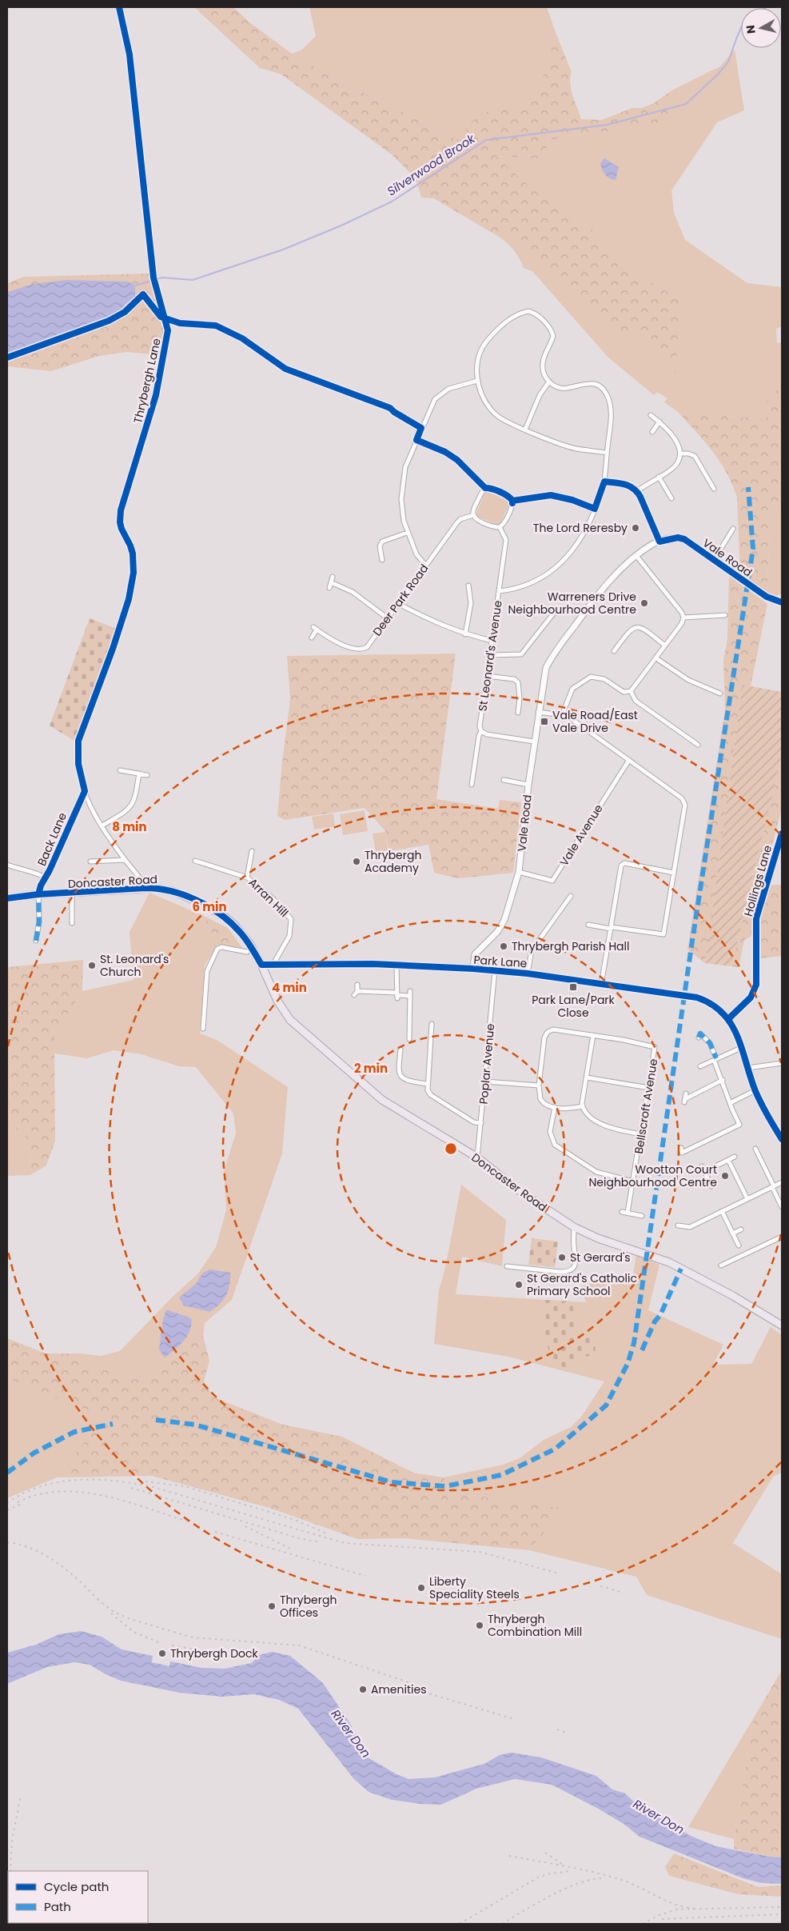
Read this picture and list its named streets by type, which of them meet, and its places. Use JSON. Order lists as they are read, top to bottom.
{
  "streets": {
    "main road": ["Doncaster Road"],
    "street": [
      "Thrybergh Lane",
      "Vale Road",
      "Deer Park Road",
      "St Leonard's Avenue",
      "Vale Avenue",
      "Back Lane",
      "Hollings Lane",
      "Arran Hill",
      "Park Lane",
      "Poplar Avenue",
      "Bellscroft Avenue"
    ]
  },
  "crossings": [
    ["Thrybergh Lane", "Back Lane"],
    ["Vale Road", "Vale Avenue"],
    ["Vale Road", "Park Lane"],
    ["Deer Park Road", "St Leonard's Avenue"],
    ["Back Lane", "Doncaster Road"],
    ["Hollings Lane", "Park Lane"],
    ["Doncaster Road", "Park Lane"],
    ["Doncaster Road", "Poplar Avenue"],
    ["Arran Hill", "Park Lane"],
    ["Park Lane", "Poplar Avenue"]
  ],
  "water": ["Silverwood Brook", "River Don"],
  "places": {
    "other": [
      "The Lord Reresby",
      "Warreners Drive Neighbourhood Centre",
      "Thrybergh Academy",
      "Thrybergh Parish Hall",
      "St. Leonard's Church",
      "Wootton Court Neighbourhood Centre",
      "St Gerard's",
      "St Gerard's Catholic Primary School",
      "Liberty Speciality Steels",
      "Thrybergh Offices",
      "Thrybergh Combination Mill",
      "Thrybergh Dock",
      "Amenities"
    ],
    "transit": ["Vale Road/East Vale Drive", "Park Lane/Park Close"]
  },
  "legend": ["Cycle path", "Path"],
  "north": "left",
  "rings": [
    "8 min",
    "6 min",
    "4 min",
    "2 min"
  ]
}
